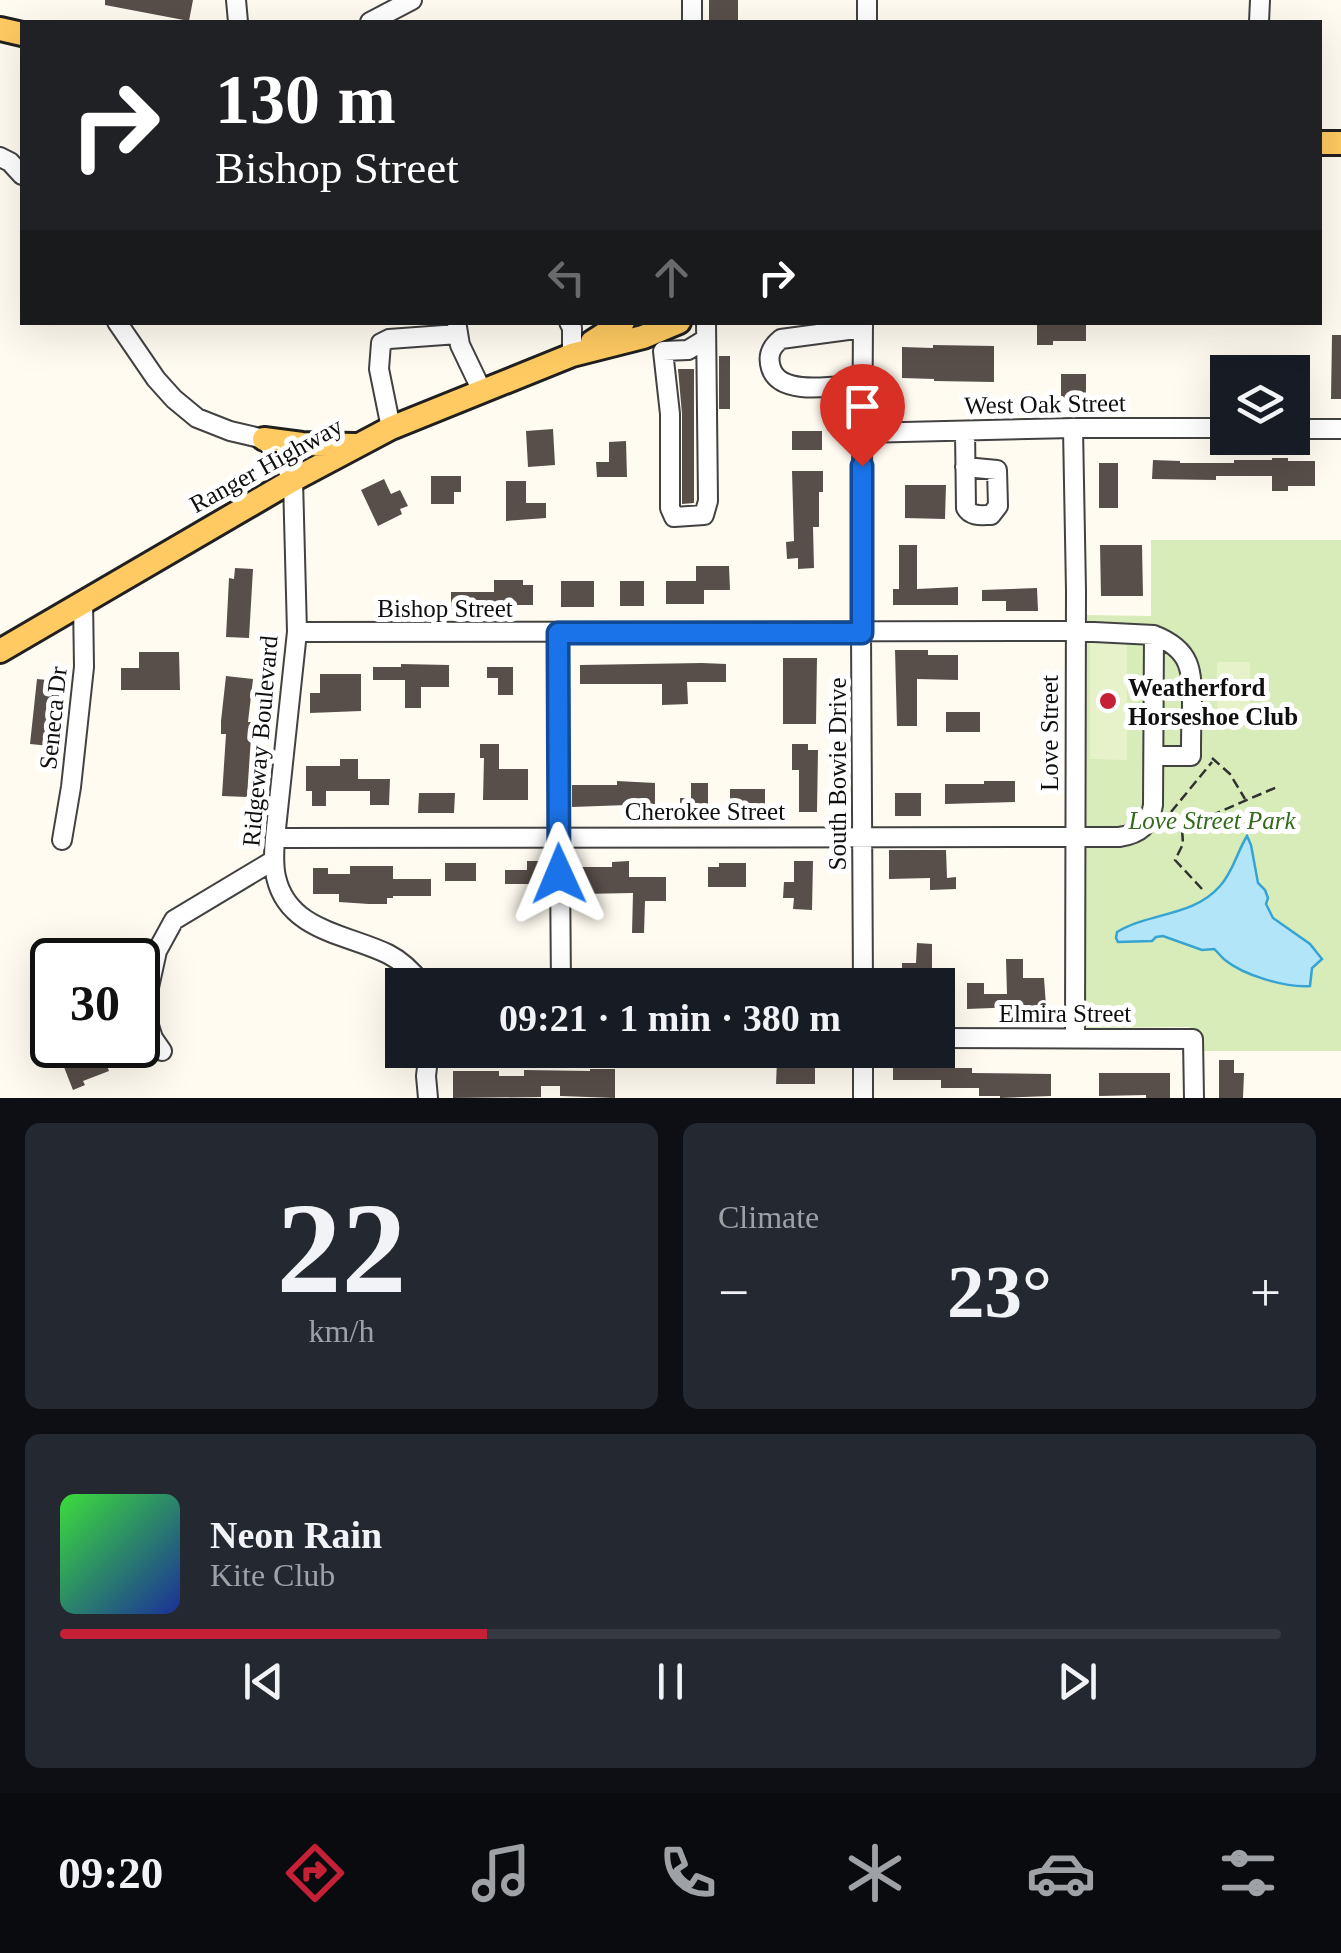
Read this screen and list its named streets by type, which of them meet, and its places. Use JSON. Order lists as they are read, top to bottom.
{
  "streets": {
    "main road": ["Ranger Highway"],
    "street": [
      "West Oak Street",
      "Bishop Street",
      "Seneca Dr",
      "Love Street",
      "Ridgeway Boulevard",
      "South Bowie Drive",
      "Cherokee Street",
      "Elmira Street"
    ]
  },
  "crossings": [
    ["West Oak Street", "Love Street"],
    ["West Oak Street", "South Bowie Drive"],
    ["Ranger Highway", "Seneca Dr"],
    ["Ranger Highway", "Ridgeway Boulevard"],
    ["Bishop Street", "Love Street"],
    ["Bishop Street", "Ridgeway Boulevard"],
    ["Bishop Street", "South Bowie Drive"],
    ["Love Street", "Cherokee Street"],
    ["Love Street", "Elmira Street"],
    ["Ridgeway Boulevard", "Cherokee Street"],
    ["South Bowie Drive", "Cherokee Street"]
  ],
  "parks": ["Love Street Park"],
  "places": ["Weatherford Horseshoe Club"],
  "page": {
    "turn": ["130 m", "Bishop Street"],
    "limit": "30",
    "trip": "09:21 · 1 min · 380 m",
    "tile": [
      ["22", "km/h"],
      "Climate"
    ],
    "heat": ["−", "23°", "+"],
    "song": ["Neon Rain", "Kite Club"],
    "tabs": "09:20"
  }
}
